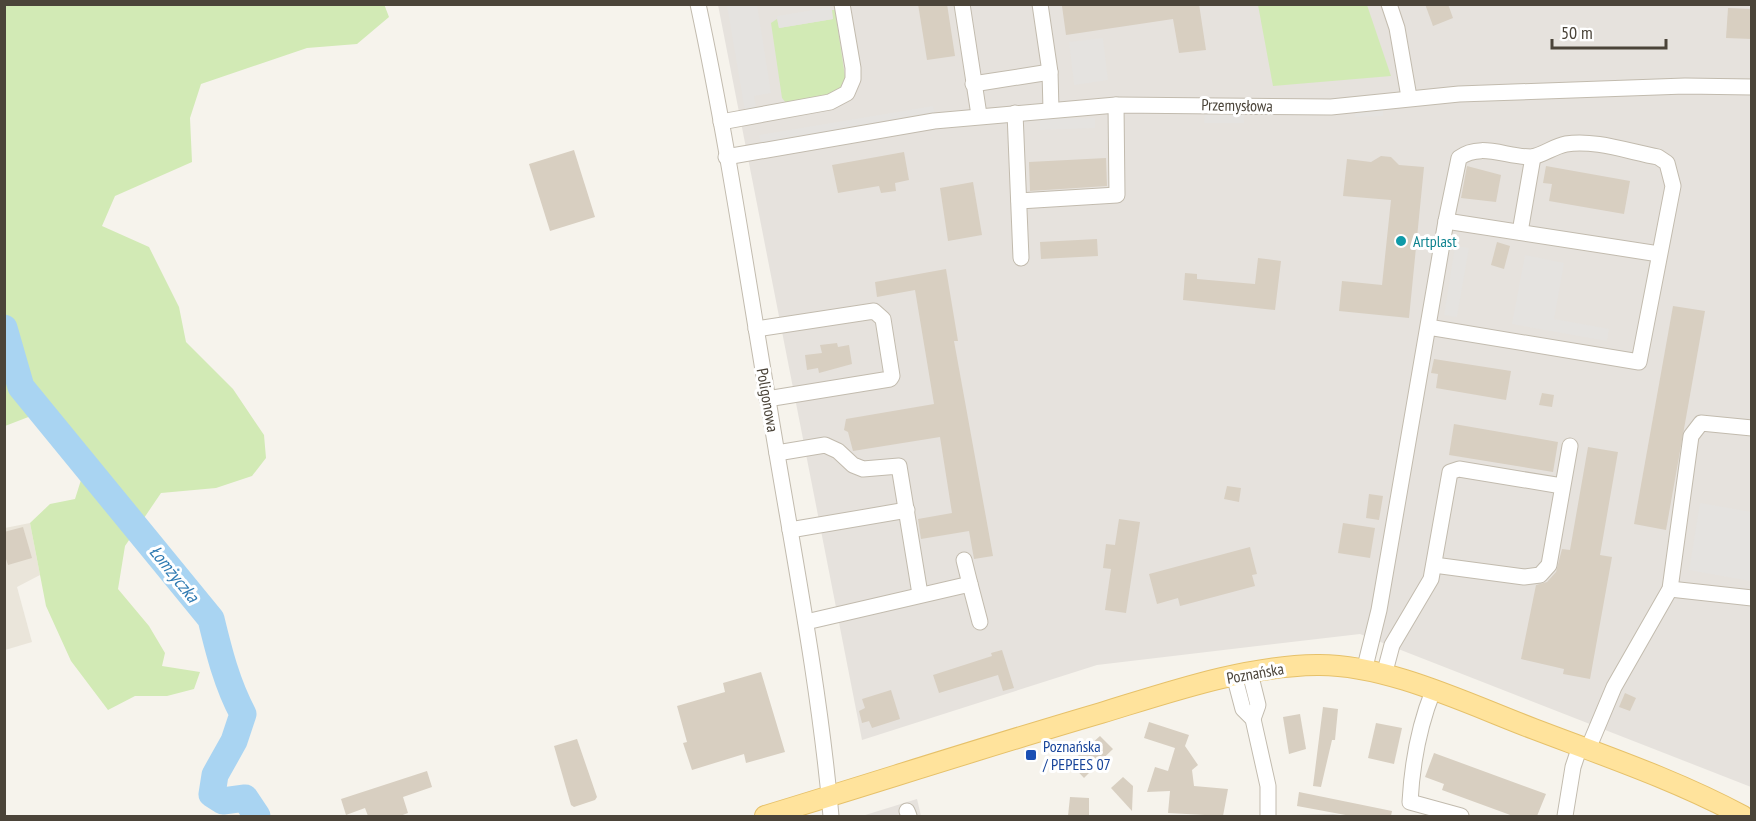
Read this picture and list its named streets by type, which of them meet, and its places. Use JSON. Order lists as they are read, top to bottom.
{
  "streets": {
    "main road": ["Poznańska"],
    "street": ["Przemysłowa", "Poligonowa"]
  },
  "crossings": [
    ["Przemysłowa", "Poligonowa"],
    ["Poligonowa", "Poznańska"]
  ],
  "water": ["Łomżyczka"],
  "places": {
    "other": ["Artplast"],
    "transit": ["Poznańska / PEPEES 07"]
  },
  "scale_bar": "50 m"
}
